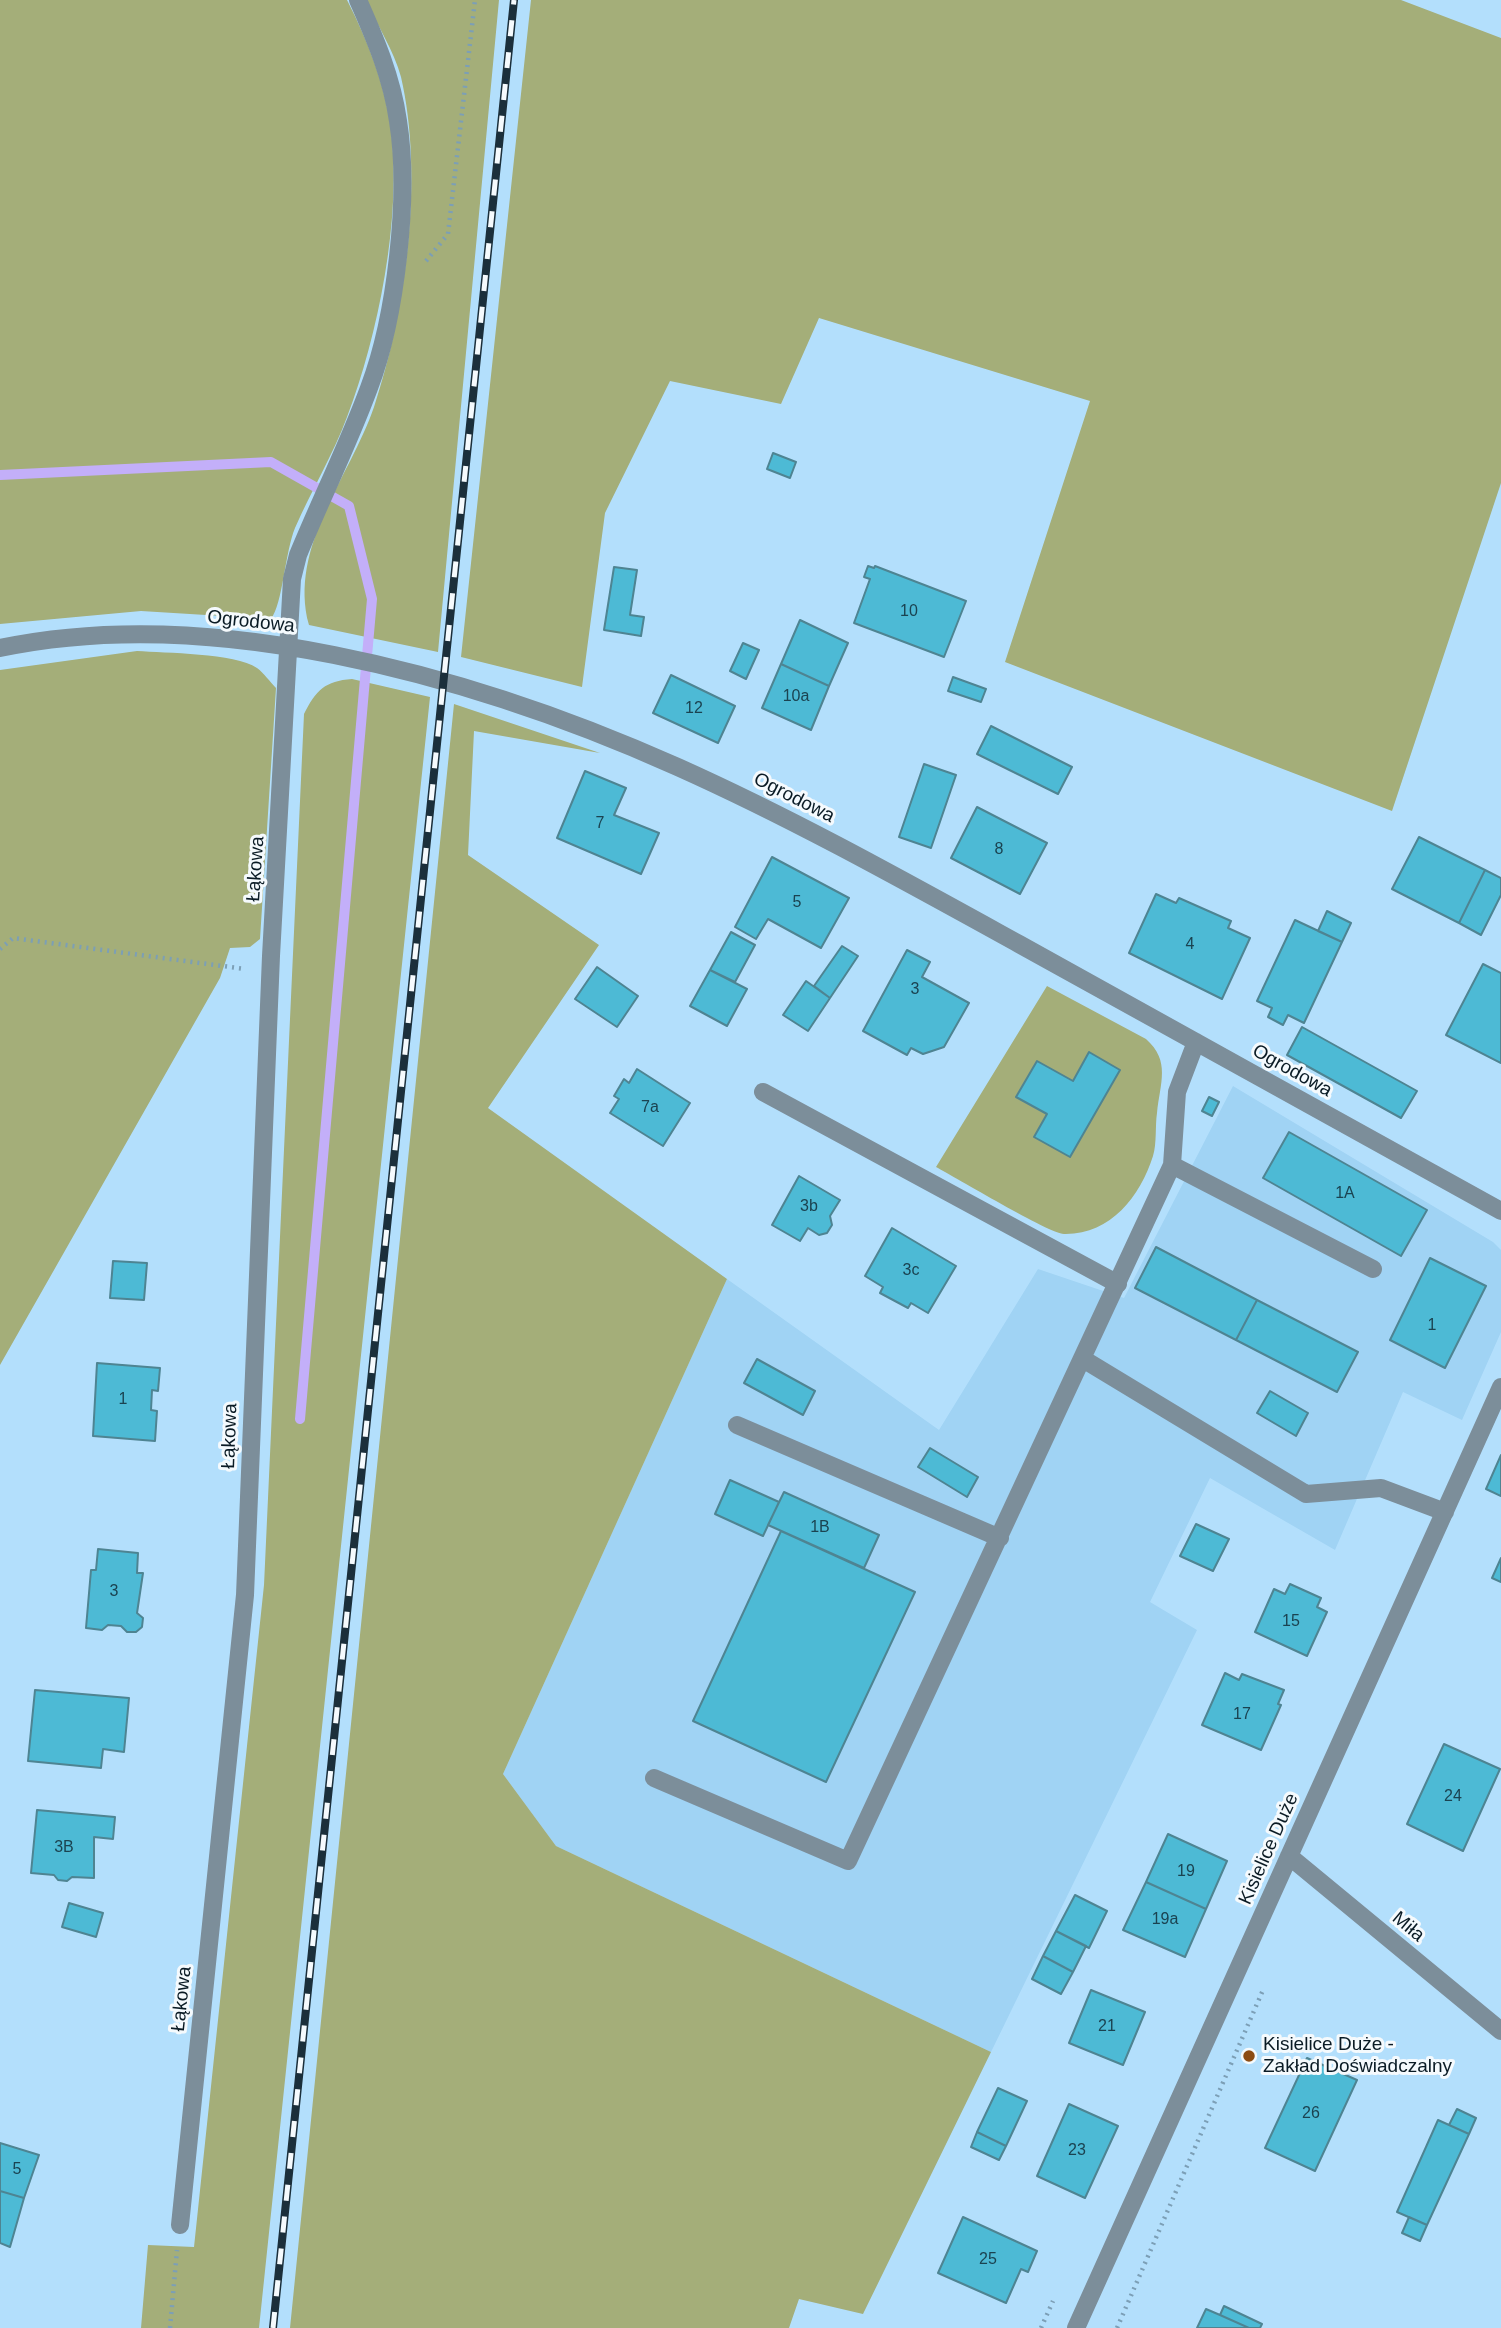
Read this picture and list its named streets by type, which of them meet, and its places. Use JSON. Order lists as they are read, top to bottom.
{
  "streets": {
    "street": [
      "Ogrodowa",
      "Łąkowa",
      "Kisielice Duże",
      "Miła"
    ]
  },
  "crossings": [
    ["Ogrodowa", "Łąkowa"],
    ["Kisielice Duże", "Miła"]
  ],
  "places": ["Kisielice Duże - Zakład Doświadczalny"],
  "house_numbers": [
    "10",
    "10a",
    "12",
    "7",
    "8",
    "5",
    "4",
    "3",
    "7a",
    "1A",
    "3b",
    "3c",
    "1",
    "1",
    "1B",
    "3",
    "15",
    "17",
    "24",
    "3B",
    "19",
    "19a",
    "21",
    "26",
    "23",
    "5",
    "25"
  ]
}
